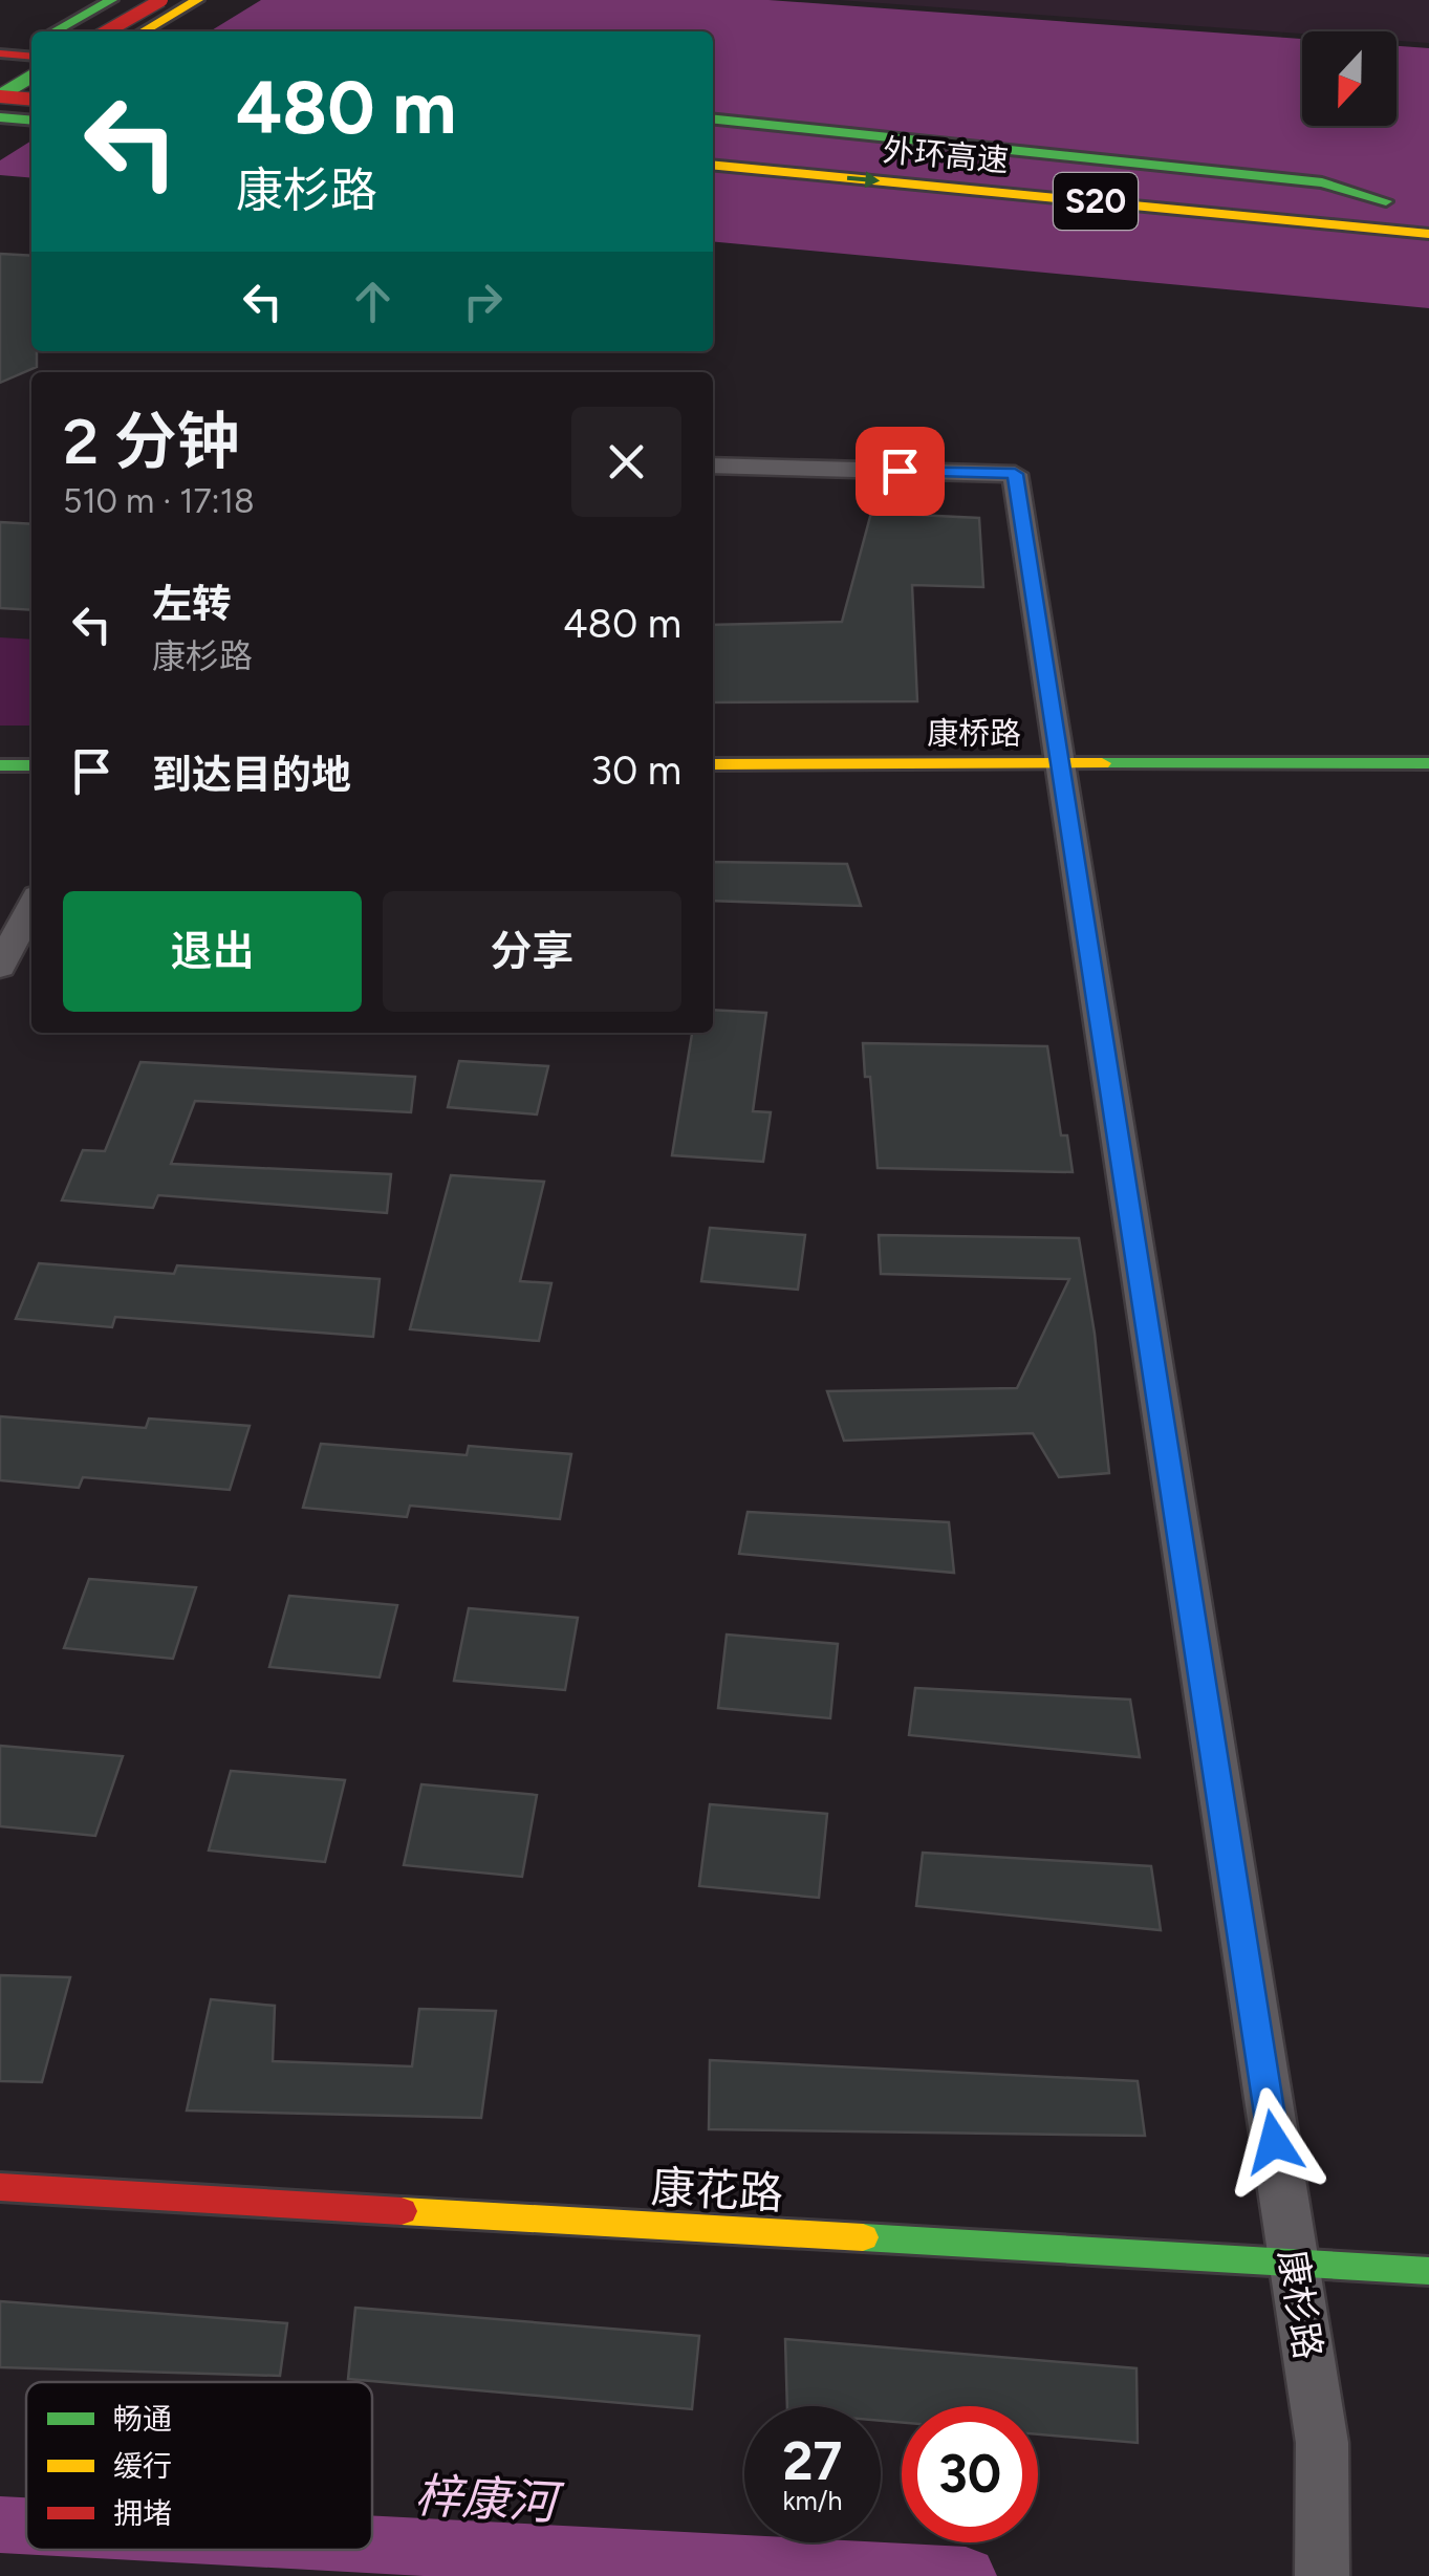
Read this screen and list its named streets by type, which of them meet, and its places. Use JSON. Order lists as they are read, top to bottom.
{
  "streets": {
    "main road": [
      "外环高速",
      "S20",
      "康桥路",
      "康花路"
    ],
    "street": ["康杉路"]
  },
  "crossings": [
    ["康桥路", "康杉路"],
    ["康花路", "康杉路"]
  ],
  "water": ["梓康河"],
  "legend": ["畅通", "缓行", "拥堵"],
  "north": "bottom",
  "page": {
    "turn": ["480 m", "康杉路"],
    "heading": ["2 分钟", "510 m · 17:18"],
    "list": [
      {
        "name": "左转",
        "note": "康杉路",
        "value": "480 m"
      },
      {
        "name": "到达目的地",
        "value": "30 m"
      }
    ],
    "buttons": ["退出", "分享"],
    "speed": "27 km/h",
    "limit": "30"
  }
}
